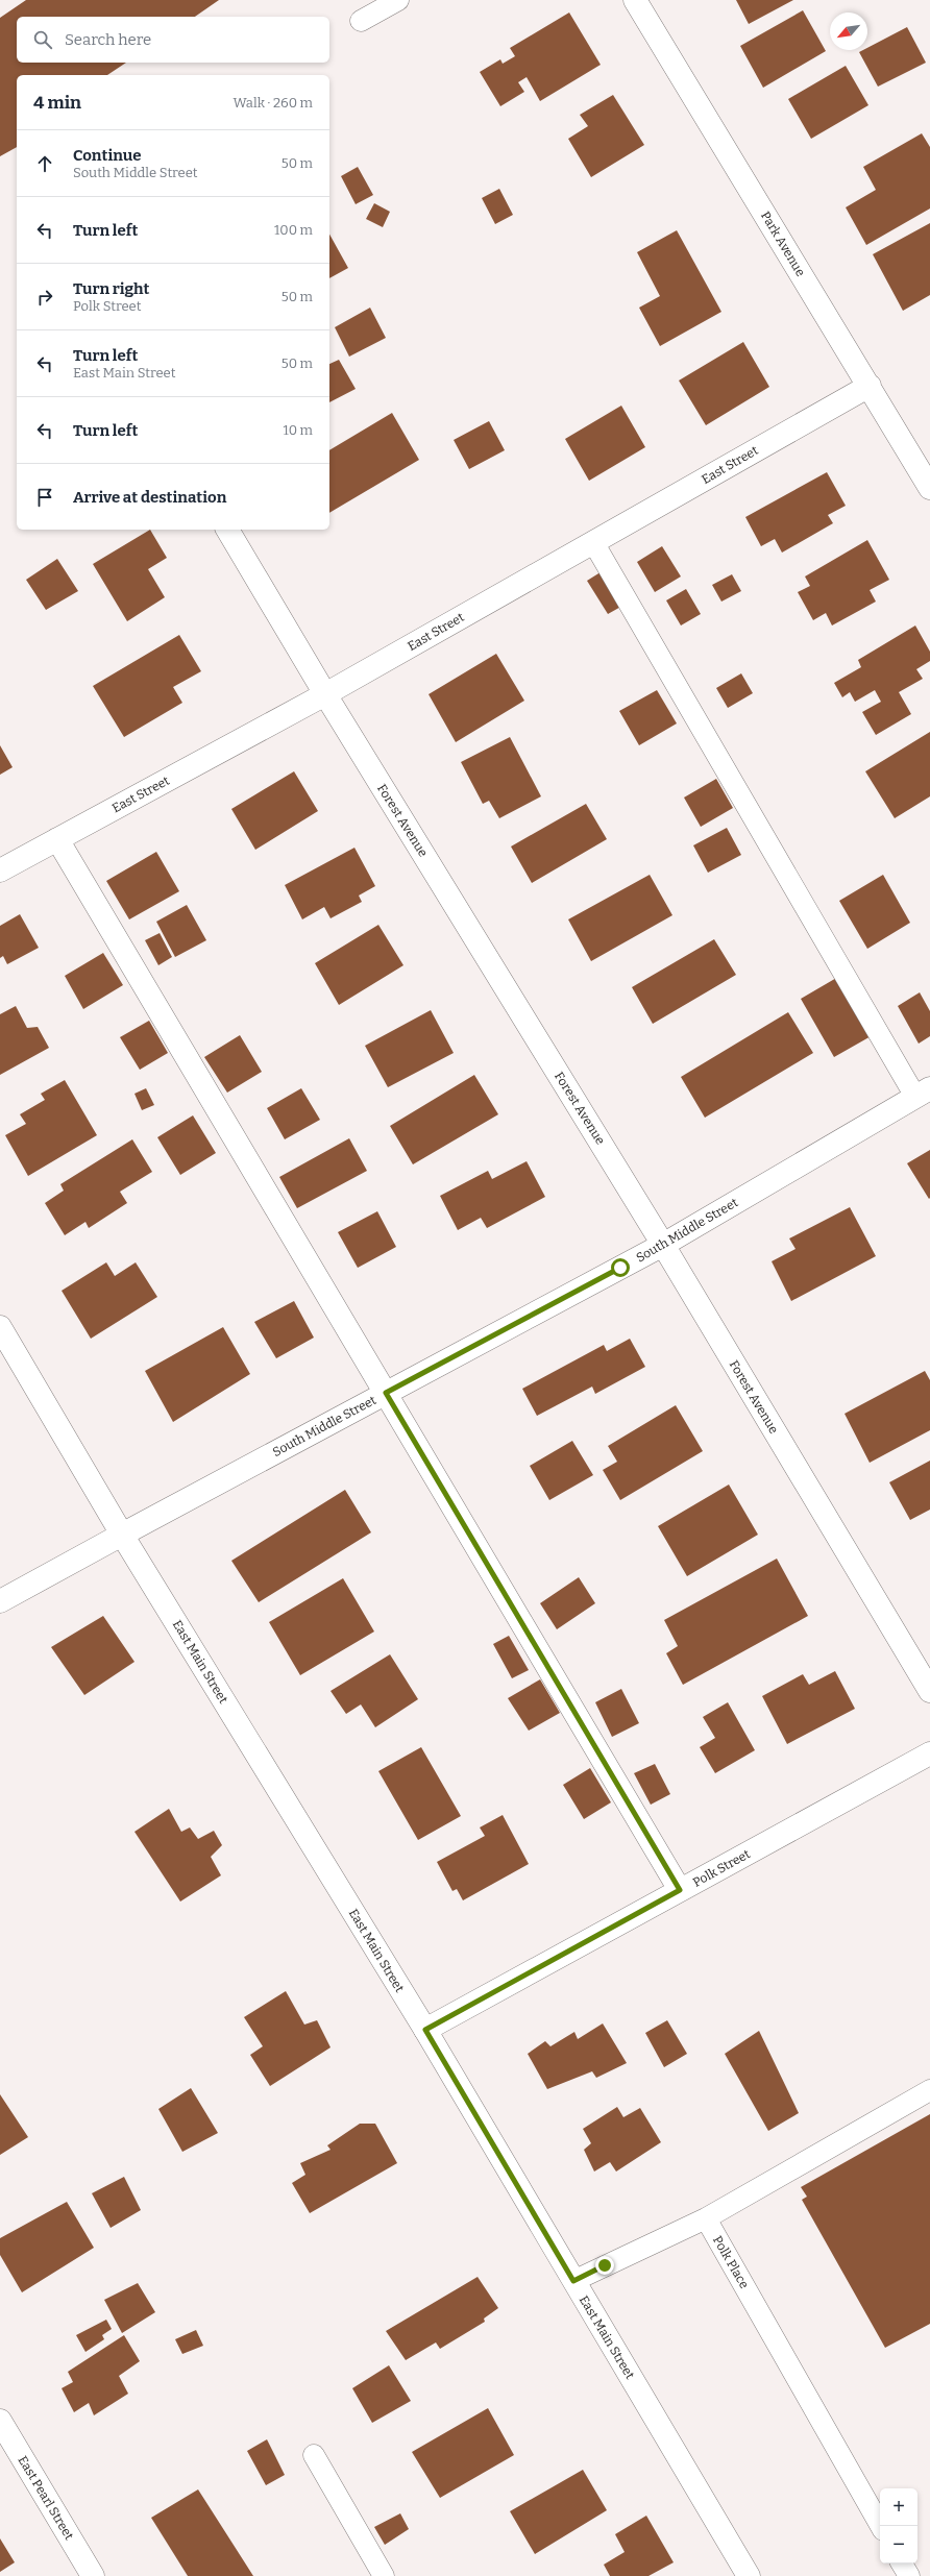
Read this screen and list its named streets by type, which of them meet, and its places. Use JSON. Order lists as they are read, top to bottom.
{
  "streets": {
    "street": [
      "Park Avenue",
      "East Street",
      "Forest Avenue",
      "South Middle Street",
      "East Main Street",
      "Polk Street",
      "East Pearl Street"
    ],
    "lane": ["Polk Place"]
  },
  "crossings": [
    ["Park Avenue", "East Street"],
    ["East Street", "Forest Avenue"],
    ["Forest Avenue", "South Middle Street"],
    ["South Middle Street", "East Main Street"],
    ["East Main Street", "Polk Street"]
  ],
  "north": "bottom left",
  "page": {
    "search": "Search here",
    "heading": ["4 min", "Walk · 260 m"],
    "list": [
      ["Continue", "South Middle Street", "50 m"],
      ["Turn left", "100 m"],
      ["Turn right", "Polk Street", "50 m"],
      ["Turn left", "East Main Street", "50 m"],
      ["Turn left", "10 m"],
      "Arrive at destination"
    ],
    "map_buttons": ["+", "−"]
  }
}
